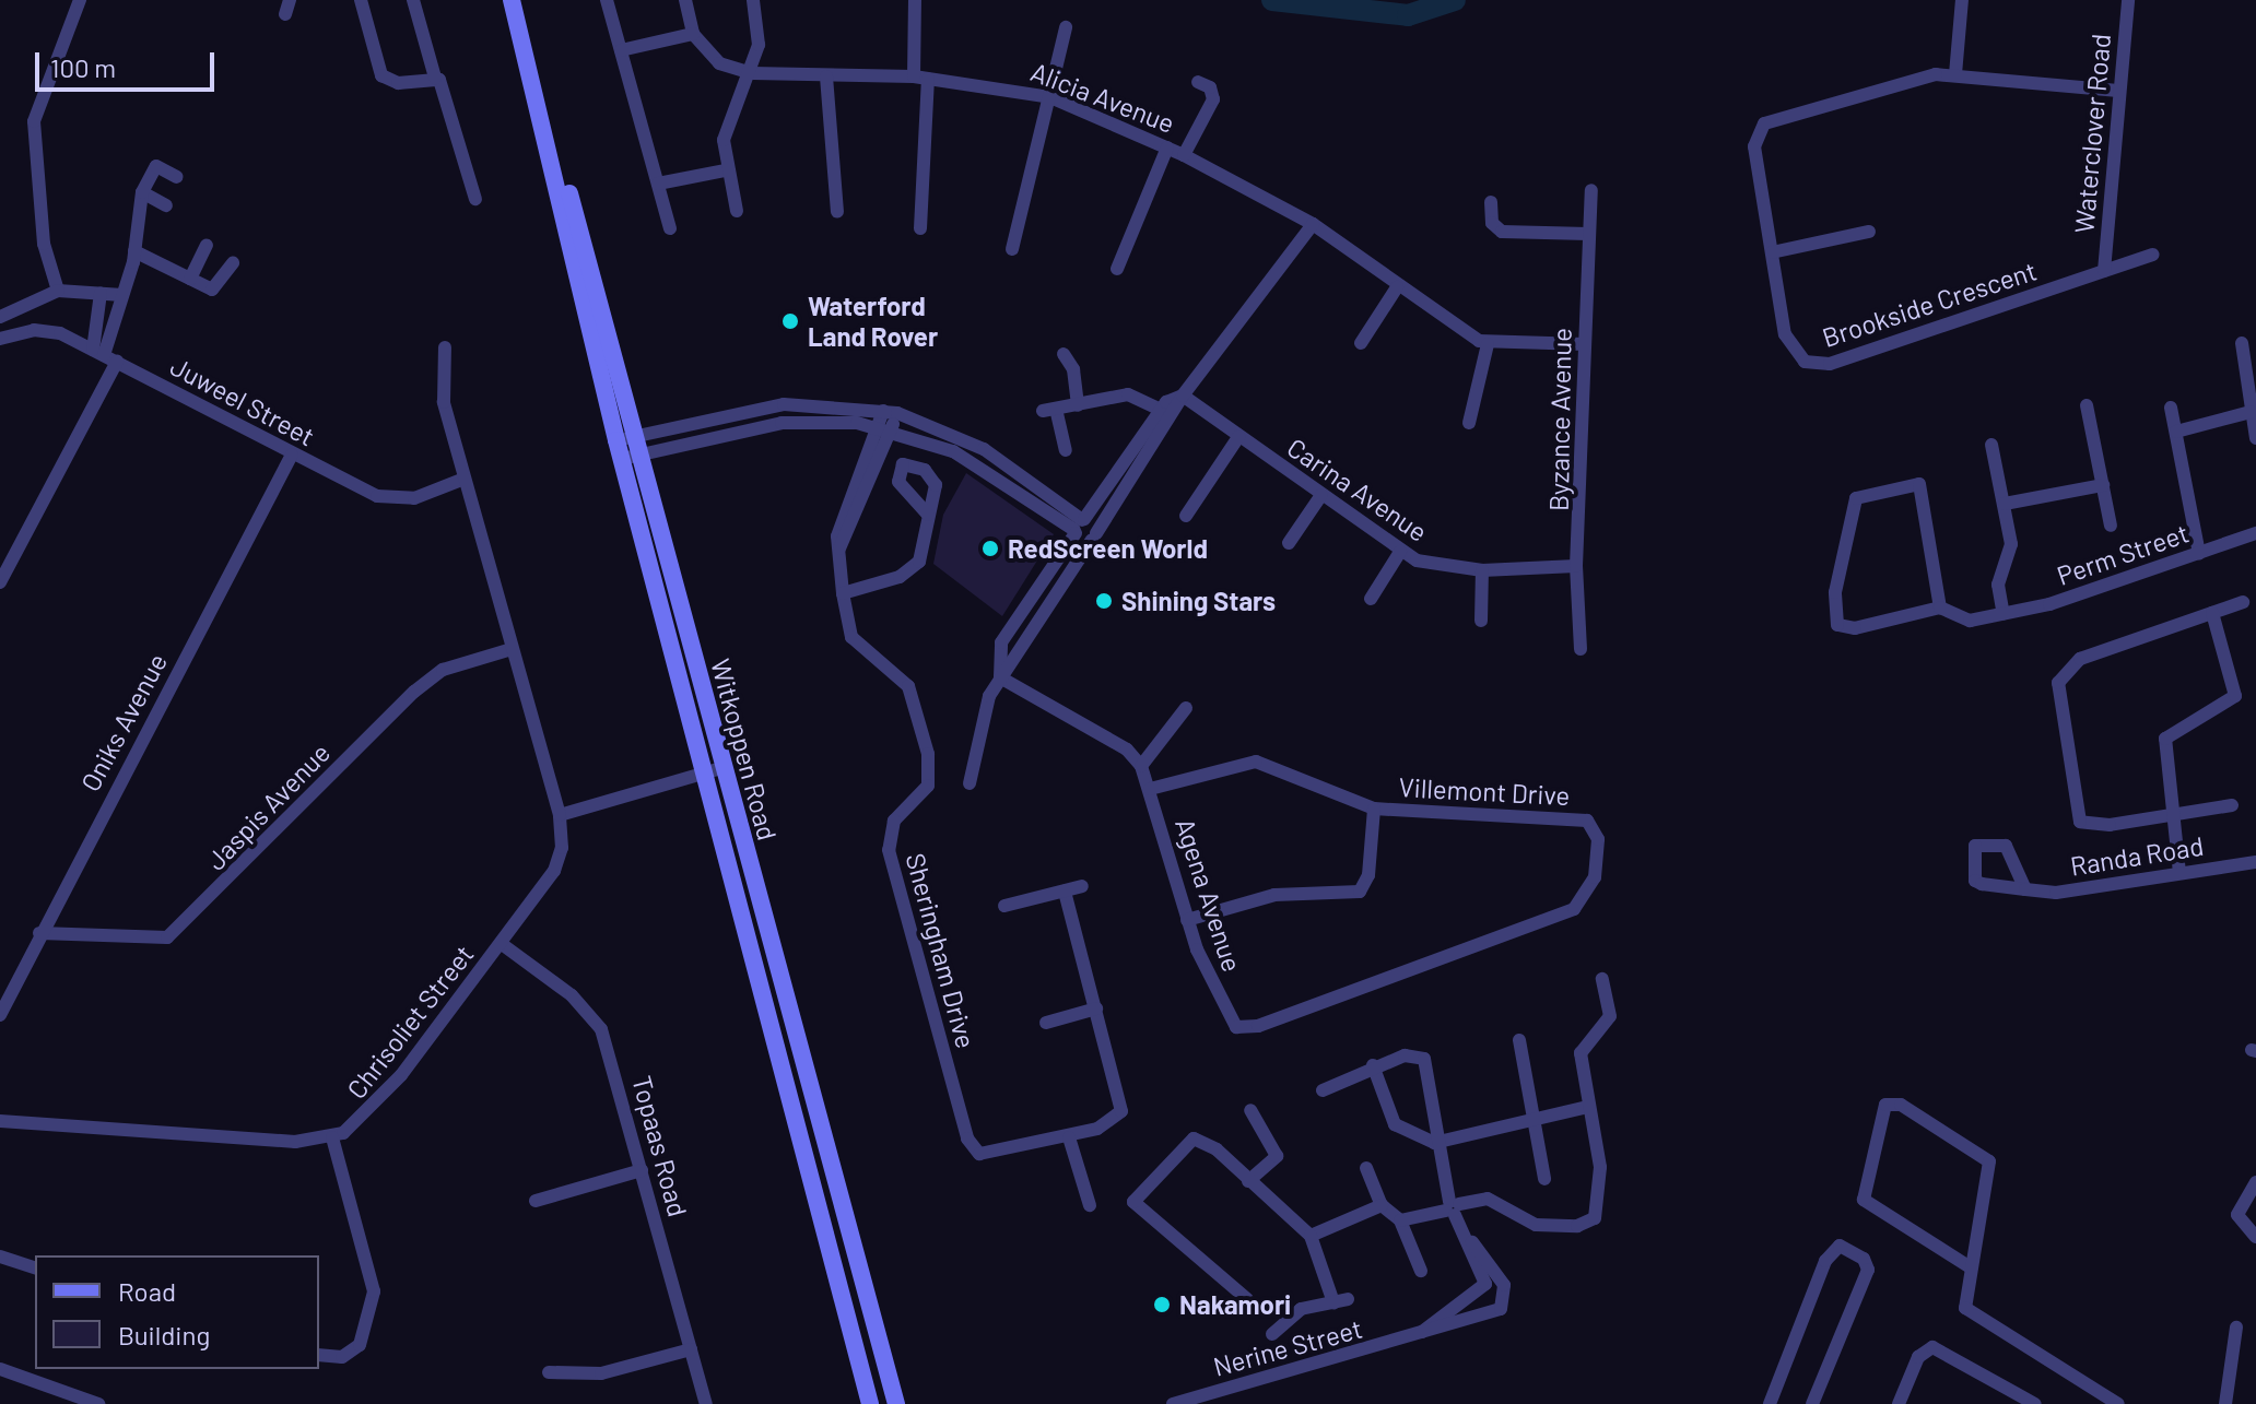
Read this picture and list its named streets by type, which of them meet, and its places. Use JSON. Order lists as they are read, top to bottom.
{
  "streets": {
    "main road": ["Witkoppen Road"],
    "street": [
      "Alicia Avenue",
      "Waterclover Road",
      "Brookside Crescent",
      "Juweel Street",
      "Byzance Avenue",
      "Carina Avenue",
      "Perm Street",
      "Oniks Avenue",
      "Villemont Drive",
      "Jaspis Avenue",
      "Randa Road",
      "Agena Avenue",
      "Sheringham Drive",
      "Chrisoliet Street",
      "Topaas Road",
      "Nerine Street"
    ]
  },
  "crossings": [
    ["Waterclover Road", "Brookside Crescent"],
    ["Juweel Street", "Oniks Avenue"],
    ["Juweel Street", "Chrisoliet Street"],
    ["Byzance Avenue", "Carina Avenue"],
    ["Oniks Avenue", "Jaspis Avenue"],
    ["Villemont Drive", "Agena Avenue"],
    ["Jaspis Avenue", "Chrisoliet Street"],
    ["Chrisoliet Street", "Topaas Road"]
  ],
  "places": [
    "Waterford Land Rover",
    "RedScreen World",
    "Shining Stars",
    "Nakamori"
  ],
  "legend": ["Road", "Building"],
  "scale_bar": "100 m"
}
